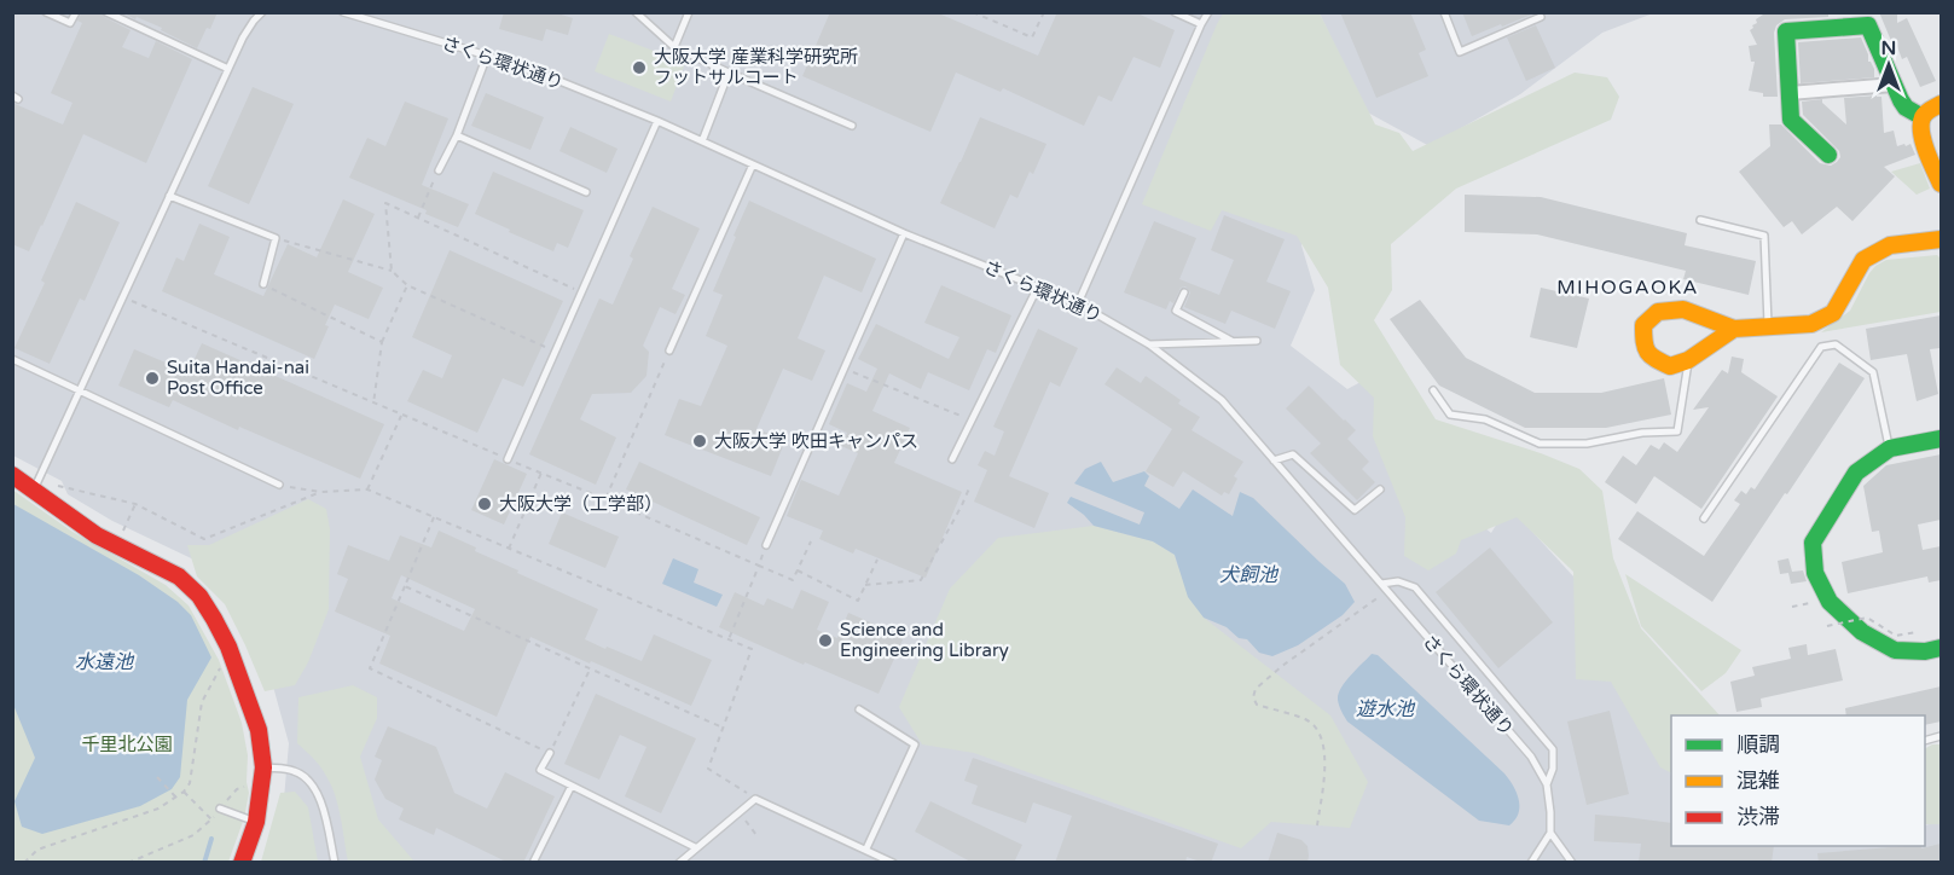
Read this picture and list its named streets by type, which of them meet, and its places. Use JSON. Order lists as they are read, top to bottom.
{
  "streets": {
    "lane": ["さくら環状通り"]
  },
  "districts": ["MIHOGAOKA"],
  "water": ["犬飼池", "水遠池", "遊水池"],
  "parks": ["千里北公園"],
  "places": [
    "大阪大学 産業科学研究所 フットサルコート",
    "Suita Handai-nai Post Office",
    "大阪大学 吹田キャンパス",
    "大阪大学（工学部）",
    "Science and Engineering Library"
  ],
  "legend": ["順調", "混雑", "渋滞"],
  "north": "top"
}
